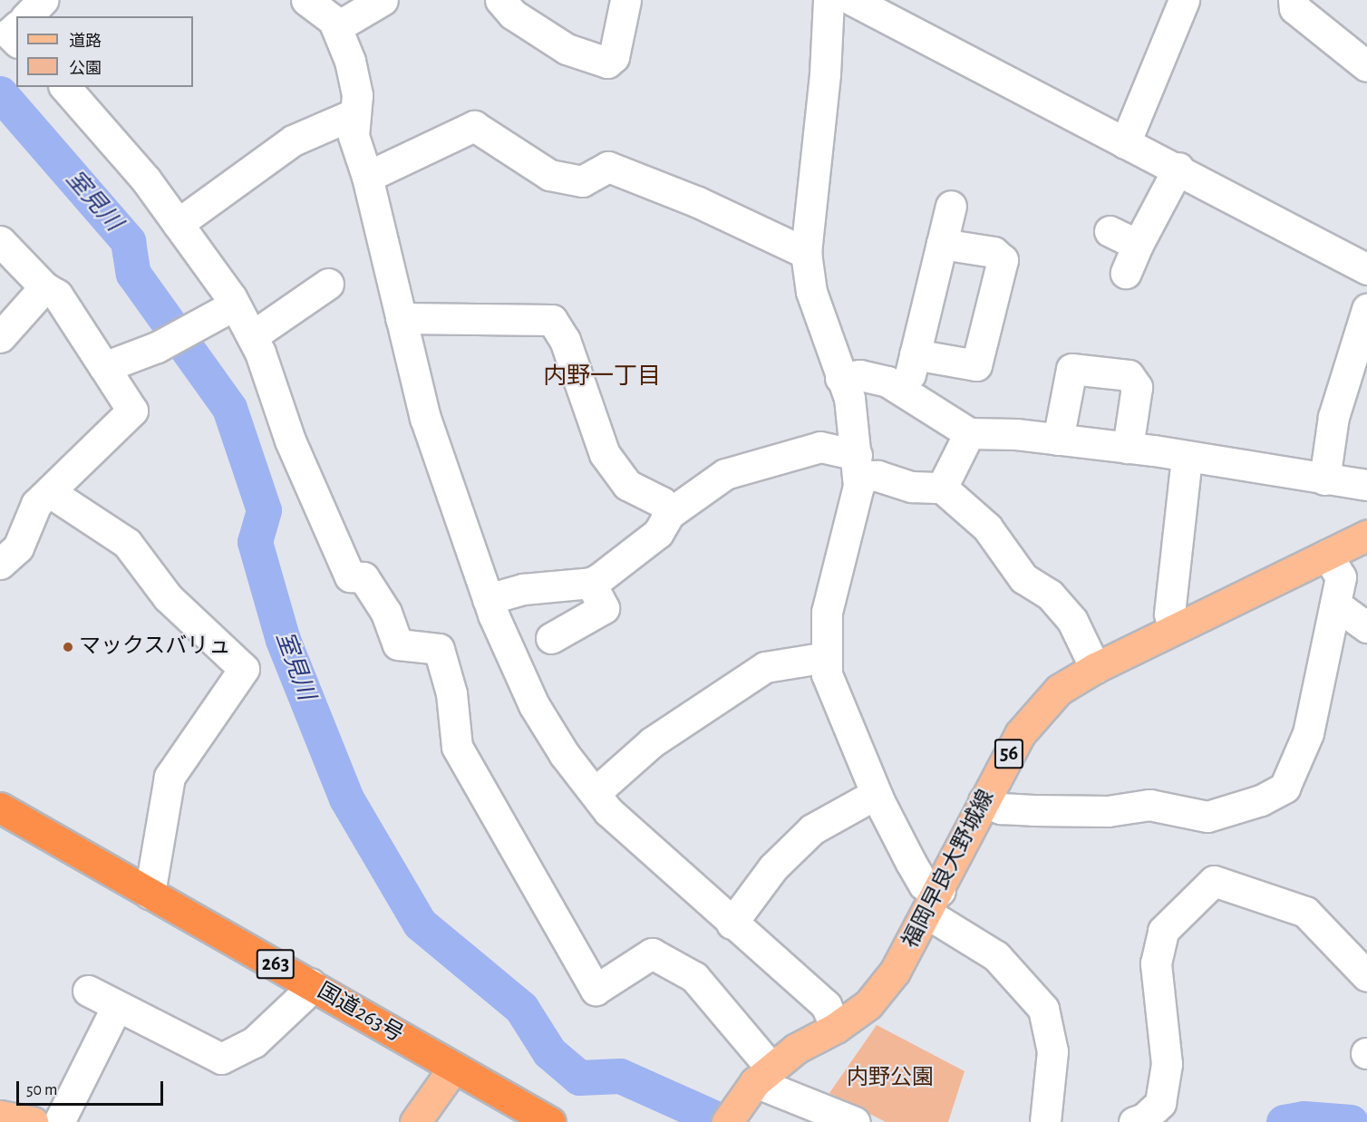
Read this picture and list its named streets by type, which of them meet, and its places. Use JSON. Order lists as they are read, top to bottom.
{
  "streets": {
    "highway": ["263", "国道263号"],
    "main road": ["56", "福岡早良大野城線"]
  },
  "crossings": [
    ["56", "福岡早良大野城線"]
  ],
  "districts": ["内野一丁目"],
  "water": ["室見川"],
  "parks": ["内野公園"],
  "places": ["マックスバリュ"],
  "legend": ["道路", "公園"],
  "scale_bar": "50 m"
}
